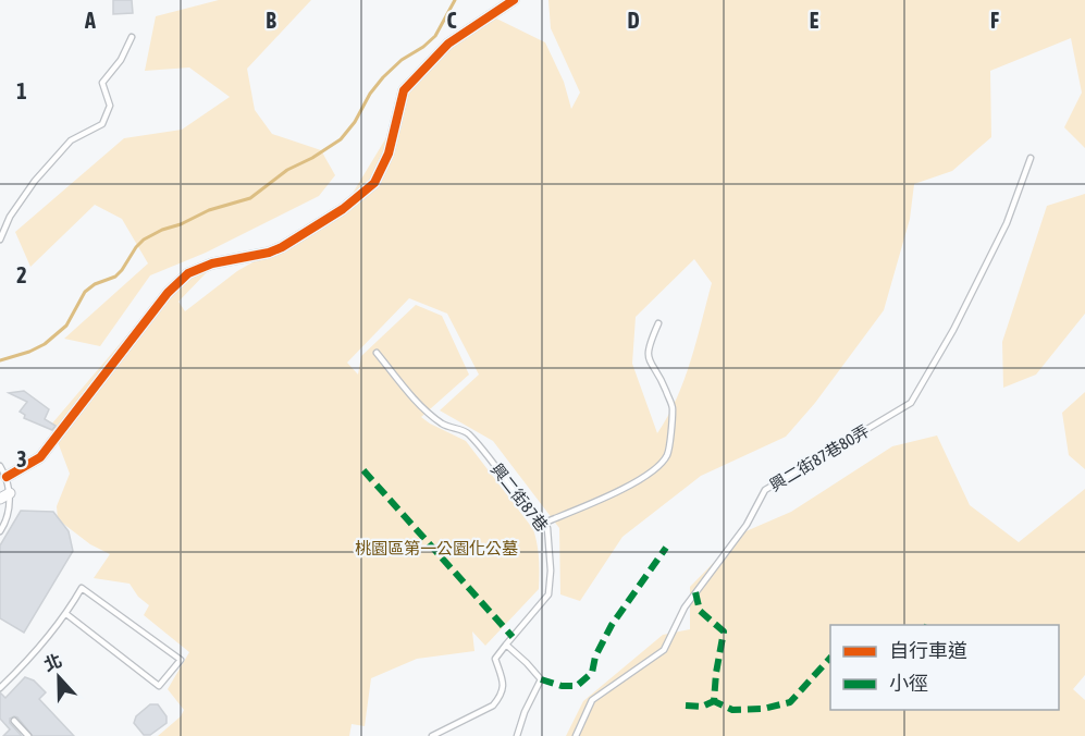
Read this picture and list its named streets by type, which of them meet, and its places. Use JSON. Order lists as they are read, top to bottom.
{
  "streets": {
    "lane": ["興二街87巷80弄", "興二街87巷"]
  },
  "parks": ["桃園區第一公園化公墓"],
  "legend": ["自行車道", "小徑"],
  "north": "top",
  "grid": {
    "columns": [
      "A",
      "B",
      "C",
      "D",
      "E",
      "F"
    ],
    "rows": ["1", "2", "3"]
  }
}
